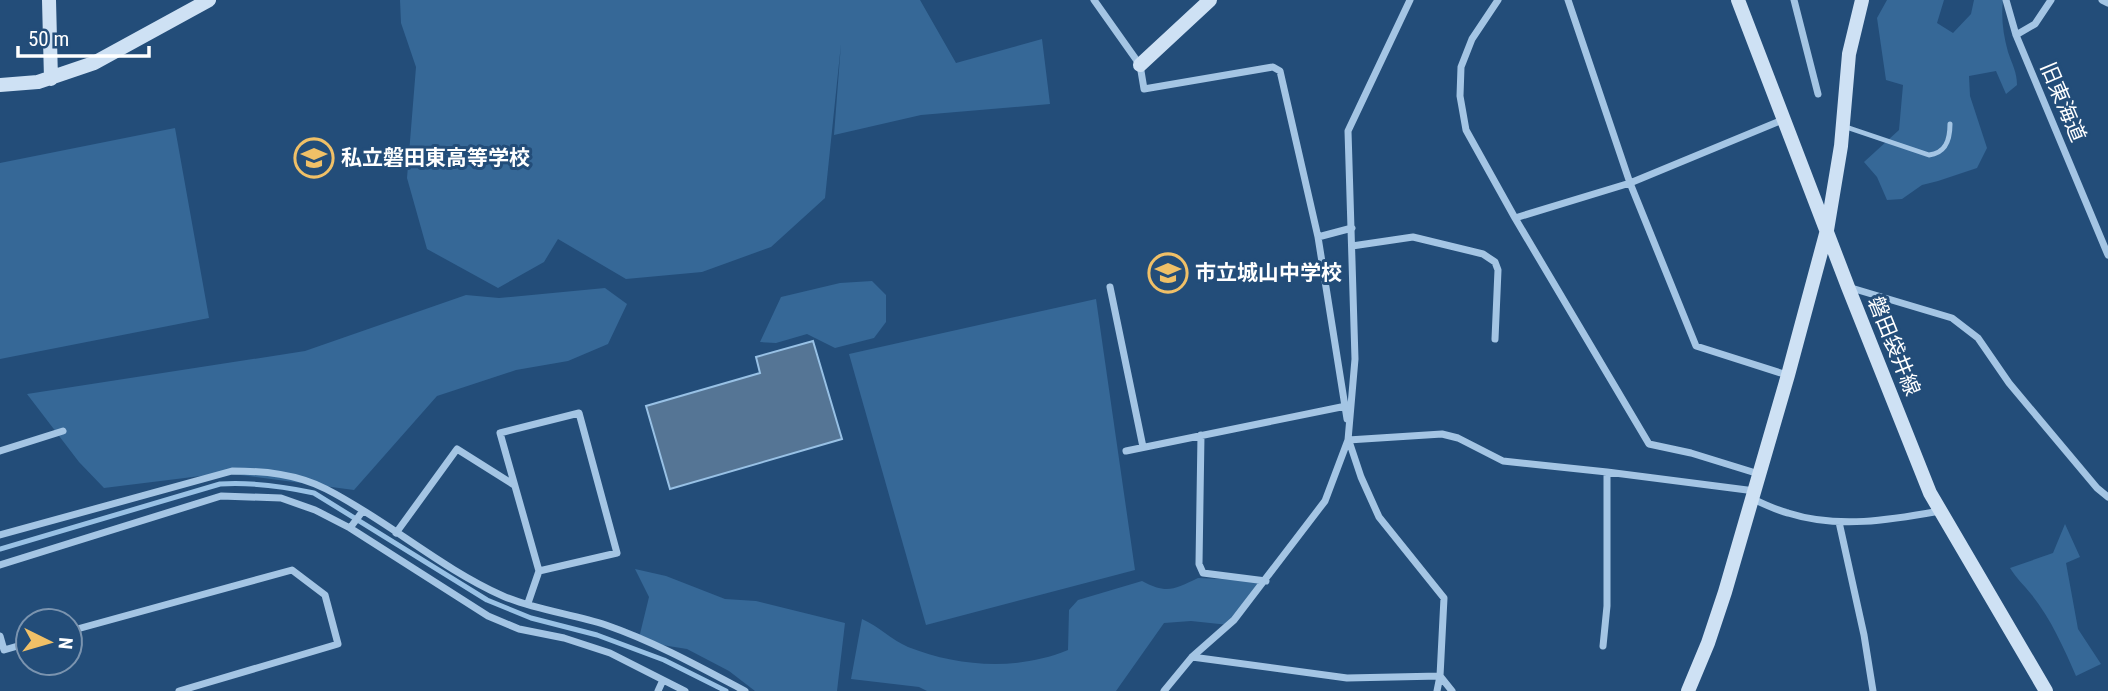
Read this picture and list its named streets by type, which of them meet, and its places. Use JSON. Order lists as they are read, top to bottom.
{
  "streets": {
    "main road": ["磐田袋井線"],
    "street": ["旧東海道"]
  },
  "places": {
    "school or university": ["私立磐田東高等学校", "市立城山中学校"]
  },
  "scale_bar": "50 m",
  "north": "right"
}
